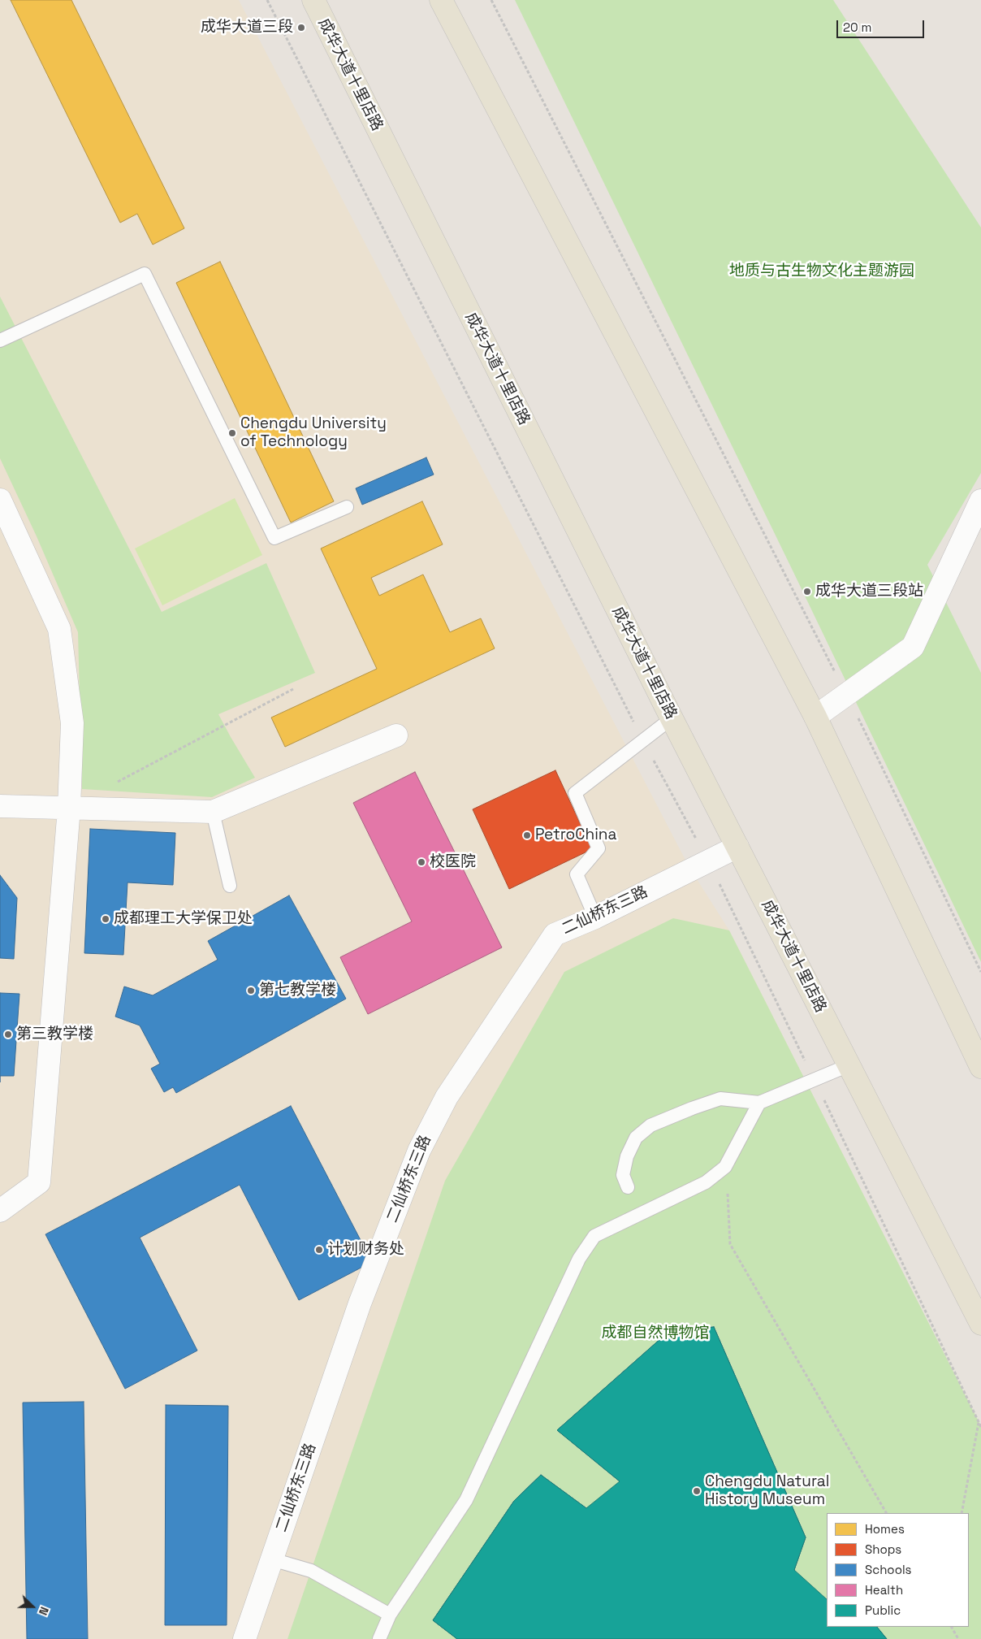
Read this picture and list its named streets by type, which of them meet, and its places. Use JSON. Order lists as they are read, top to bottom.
{
  "streets": {
    "main road": ["成华大道十里店路"],
    "street": ["二仙桥东三路"]
  },
  "crossings": [
    ["成华大道十里店路", "二仙桥东三路"]
  ],
  "parks": ["地质与古生物文化主题游园", "成都自然博物馆"],
  "places": [
    "成华大道三段",
    "Chengdu University of Technology",
    "成华大道三段站",
    "PetroChina",
    "校医院",
    "成都理工大学保卫处",
    "第七教学楼",
    "第三教学楼",
    "计划财务处",
    "Chengdu Natural History Museum"
  ],
  "legend": [
    "Homes",
    "Shops",
    "Schools",
    "Health",
    "Public"
  ],
  "scale_bar": "20 m",
  "north": "right"
}
